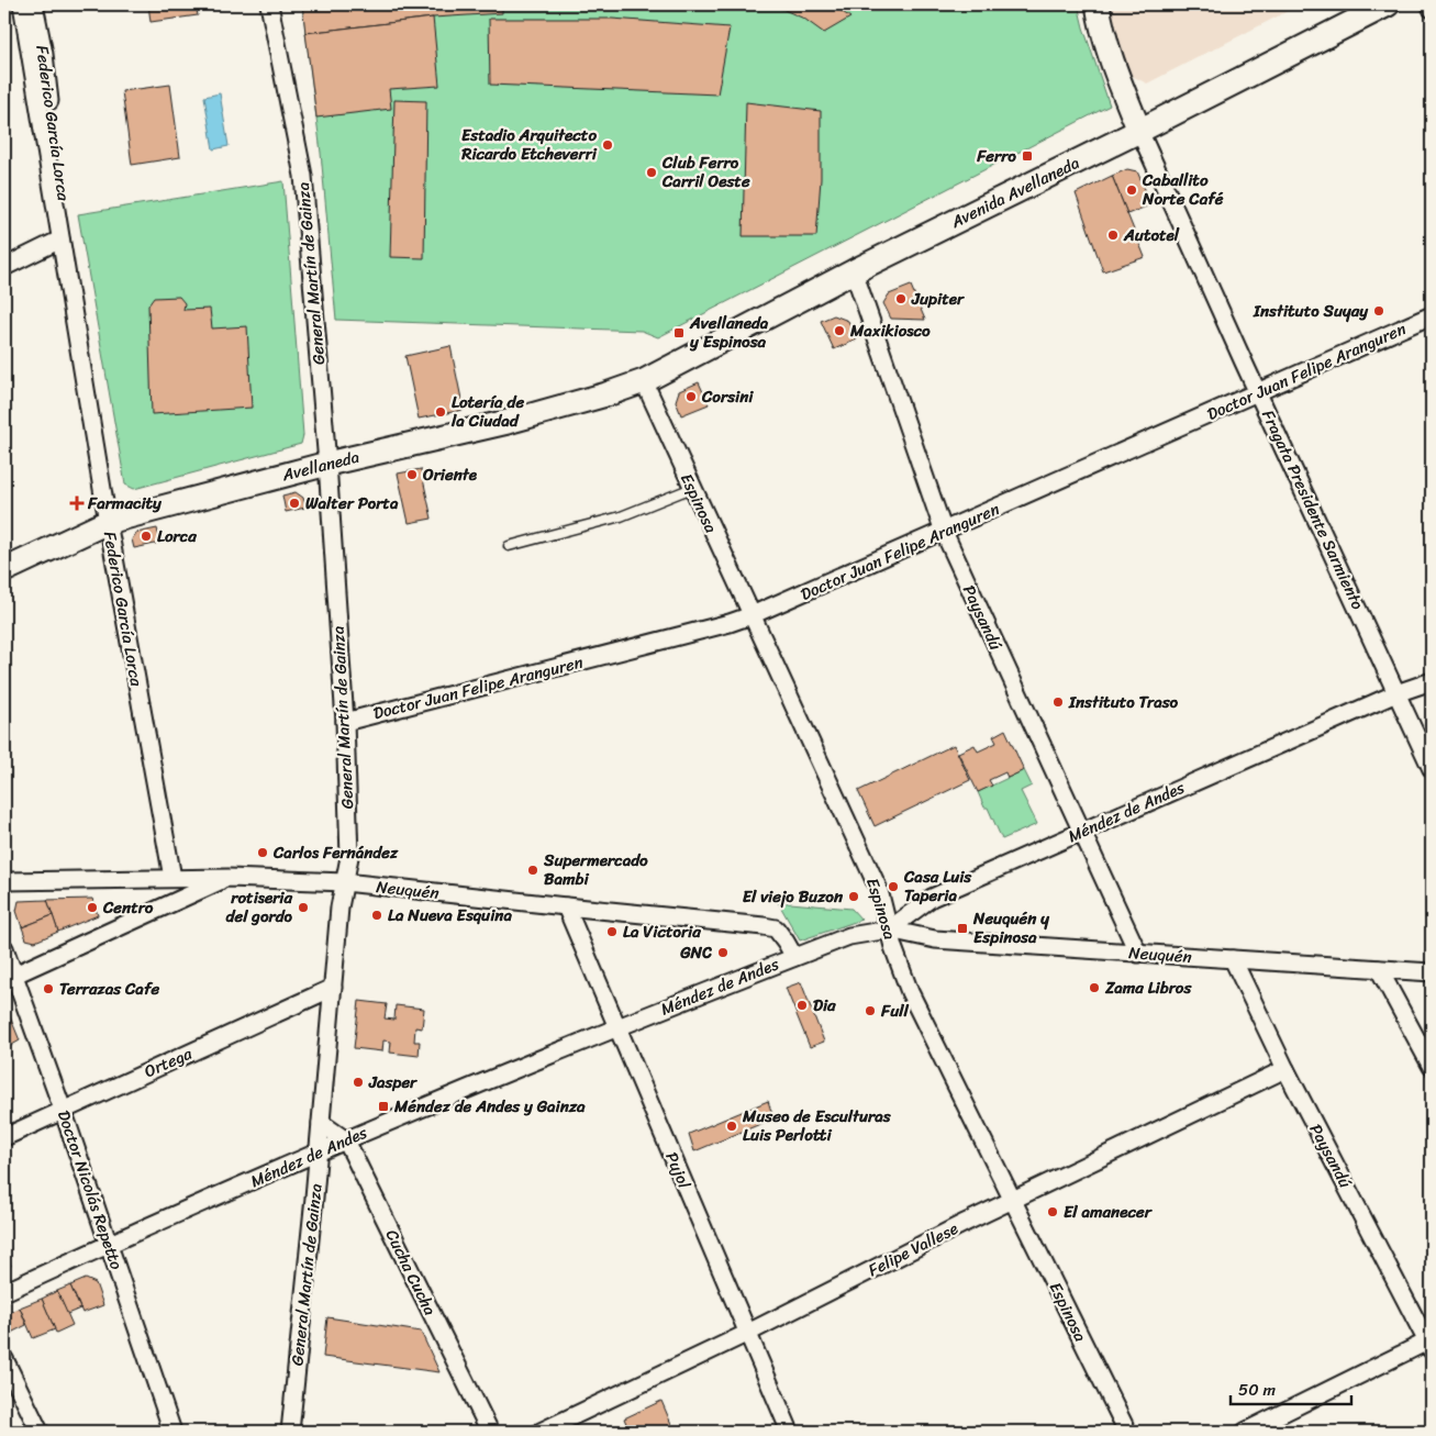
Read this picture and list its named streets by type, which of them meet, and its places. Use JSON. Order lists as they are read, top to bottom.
{
  "streets": {
    "main road": ["Avenida Avellaneda", "Avellaneda"],
    "street": [
      "Federico García Lorca",
      "General Martín de Gainza",
      "Doctor Juan Felipe Aranguren",
      "Espinosa",
      "Fragata Presidente Sarmiento",
      "Paysandú",
      "Méndez de Andes",
      "Neuquén",
      "Ortega",
      "Pujol",
      "Doctor Nicolás Repetto",
      "Felipe Vallese",
      "Cucha Cucha"
    ]
  },
  "crossings": [
    ["Federico García Lorca", "Avellaneda"],
    ["Federico García Lorca", "Neuquén"],
    ["Avenida Avellaneda", "Avellaneda"],
    ["Avenida Avellaneda", "Espinosa"],
    ["Avenida Avellaneda", "Fragata Presidente Sarmiento"],
    ["Avenida Avellaneda", "Paysandú"],
    ["General Martín de Gainza", "Doctor Juan Felipe Aranguren"],
    ["General Martín de Gainza", "Avellaneda"],
    ["General Martín de Gainza", "Méndez de Andes"],
    ["General Martín de Gainza", "Neuquén"],
    ["General Martín de Gainza", "Ortega"],
    ["General Martín de Gainza", "Cucha Cucha"],
    ["Doctor Juan Felipe Aranguren", "Espinosa"],
    ["Doctor Juan Felipe Aranguren", "Fragata Presidente Sarmiento"],
    ["Doctor Juan Felipe Aranguren", "Paysandú"],
    ["Avellaneda", "Espinosa"],
    ["Espinosa", "Méndez de Andes"],
    ["Espinosa", "Neuquén"],
    ["Espinosa", "Felipe Vallese"],
    ["Fragata Presidente Sarmiento", "Méndez de Andes"],
    ["Paysandú", "Méndez de Andes"],
    ["Paysandú", "Neuquén"],
    ["Paysandú", "Felipe Vallese"],
    ["Méndez de Andes", "Neuquén"],
    ["Méndez de Andes", "Pujol"],
    ["Méndez de Andes", "Doctor Nicolás Repetto"],
    ["Méndez de Andes", "Cucha Cucha"],
    ["Neuquén", "Pujol"],
    ["Ortega", "Doctor Nicolás Repetto"],
    ["Pujol", "Felipe Vallese"]
  ],
  "places": {
    "other": [
      "Estadio Arquitecto Ricardo Etcheverri",
      "Club Ferro Carril Oeste",
      "Caballito Norte Café",
      "Autotel",
      "Jupiter",
      "Instituto Suyay",
      "Maxikiosco",
      "Corsini",
      "Lotería de la Ciudad",
      "Oriente",
      "Walter Porta",
      "Lorca",
      "Instituto Traso",
      "Carlos Fernández",
      "Supermercado Bambi",
      "Casa Luis Taperia",
      "El viejo Buzon",
      "Centro",
      "rotiseria del gordo",
      "La Nueva Esquina",
      "La Victoria",
      "GNC",
      "Zama Libros",
      "Terrazas Cafe",
      "Dia",
      "Full",
      "Jasper",
      "Museo de Esculturas Luis Perlotti",
      "El amanecer"
    ],
    "transit": [
      "Ferro",
      "Avellaneda y Espinosa",
      "Neuquén y Espinosa",
      "Méndez de Andes y Gainza"
    ],
    "health": ["Farmacity"]
  },
  "scale_bar": "50 m"
}
